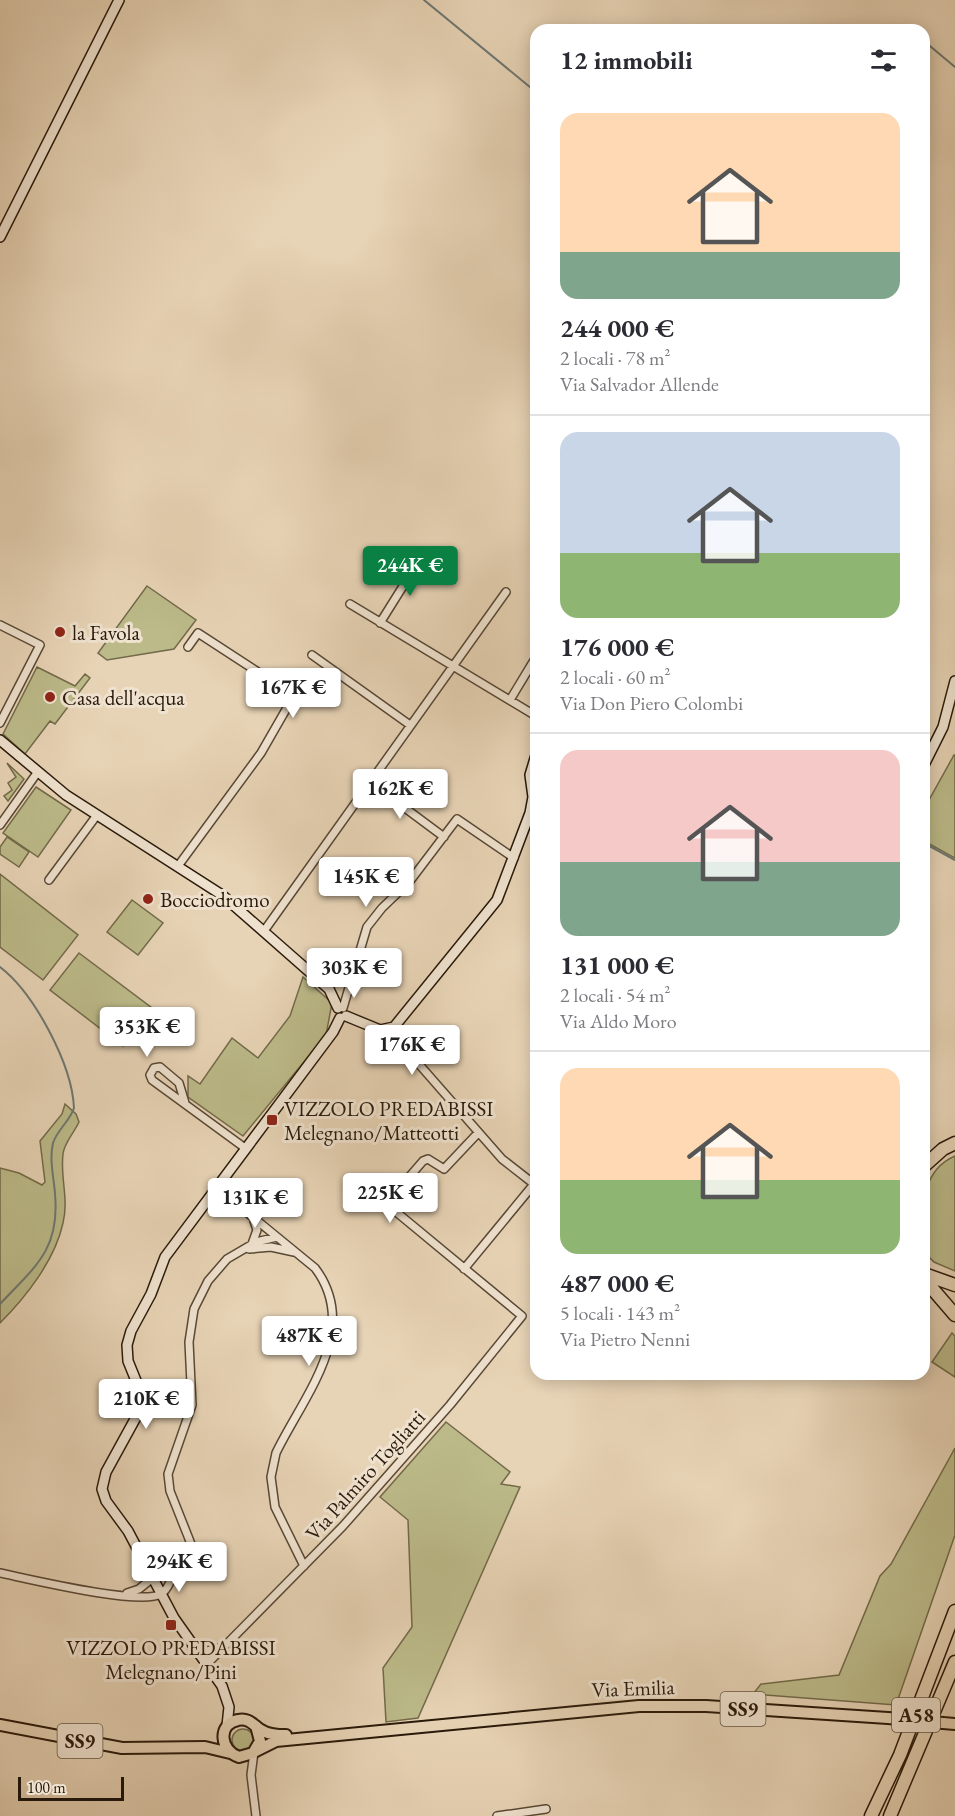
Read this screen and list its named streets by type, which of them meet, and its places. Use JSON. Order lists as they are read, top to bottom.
{
  "streets": {
    "highway": ["A58"],
    "main road": ["Via Emilia", "SS9"],
    "street": ["Via Palmiro Togliatti"]
  },
  "crossings": [
    ["Via Emilia", "SS9"]
  ],
  "places": {
    "other": ["la Favola", "Casa dell'acqua", "Bocciodromo"],
    "transit": ["VIZZOLO PREDABISSI Melegnano/Matteotti", "VIZZOLO PREDABISSI Melegnano/Pini"]
  },
  "scale_bar": "100 m",
  "page": {
    "heading": "12 immobili",
    "list": [
      {
        "name": "244 000 €",
        "note": "2 locali · 78 m² · Via Salvador Allende"
      },
      {
        "name": "176 000 €",
        "note": "2 locali · 60 m² · Via Don Piero Colombi"
      },
      {
        "name": "131 000 €",
        "note": "2 locali · 54 m² · Via Aldo Moro"
      },
      {
        "name": "487 000 €",
        "note": "5 locali · 143 m² · Via Pietro Nenni"
      }
    ],
    "price": [
      "244K €",
      "167K €",
      "162K €",
      "145K €",
      "303K €",
      "353K €",
      "176K €",
      "225K €",
      "131K €",
      "487K €",
      "210K €",
      "294K €"
    ],
    "scale": "100 m"
  }
}
